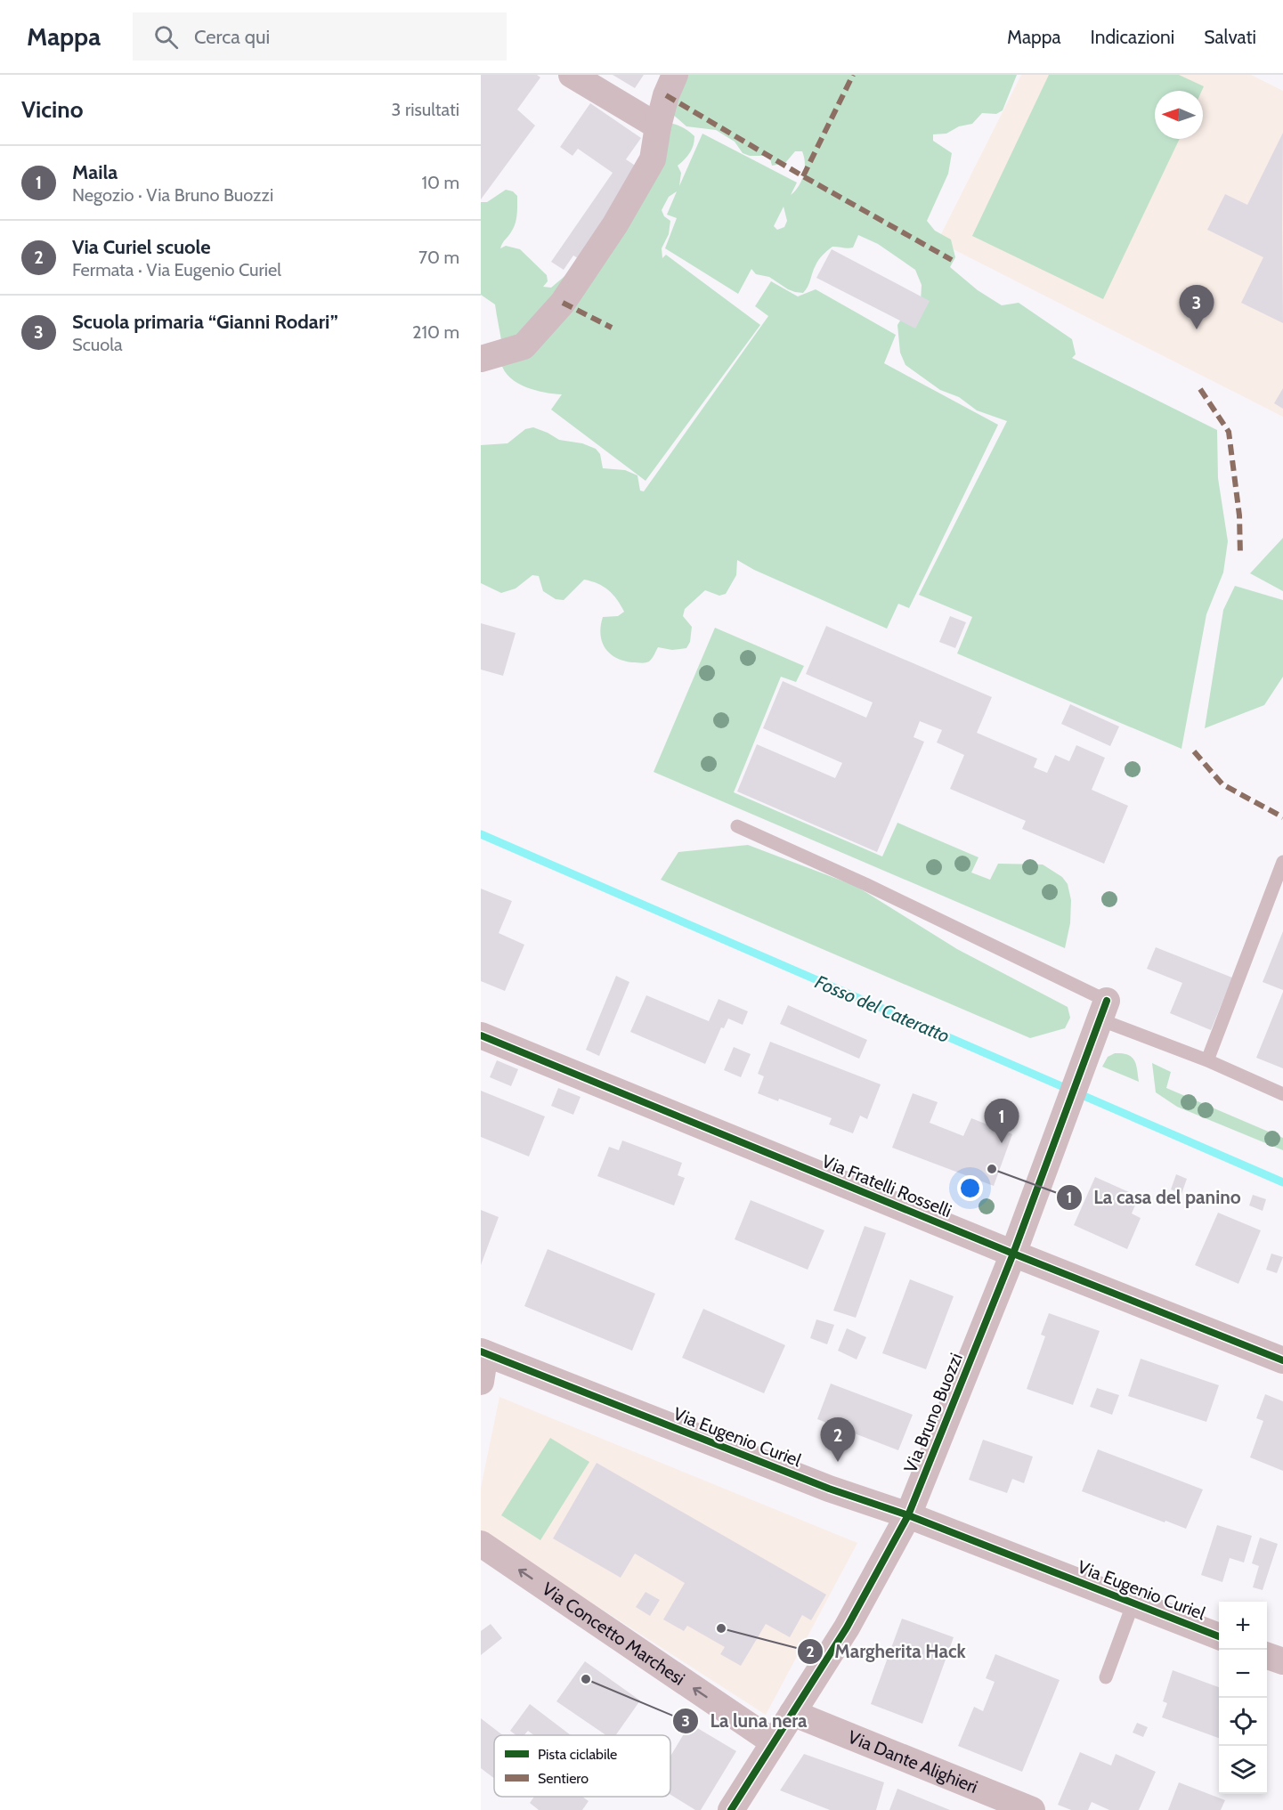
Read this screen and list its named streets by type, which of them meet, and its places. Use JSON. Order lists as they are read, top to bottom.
{
  "streets": {
    "street": [
      "Via Fratelli Rosselli",
      "Via Bruno Buozzi",
      "Via Eugenio Curiel",
      "Via Concetto Marchesi",
      "Via Dante Alighieri"
    ]
  },
  "crossings": [
    ["Via Fratelli Rosselli", "Via Bruno Buozzi"],
    ["Via Bruno Buozzi", "Via Eugenio Curiel"],
    ["Via Bruno Buozzi", "Via Concetto Marchesi"],
    ["Via Bruno Buozzi", "Via Dante Alighieri"]
  ],
  "one_way": ["Via Concetto Marchesi"],
  "water": ["Fosso del Cateratto"],
  "places": ["La casa del panino", "Margherita Hack", "La luna nera"],
  "legend": ["Pista ciclabile", "Sentiero"],
  "north": "left",
  "page": {
    "header": "Mappa",
    "search": "Cerca qui",
    "nav": ["Mappa", "Indicazioni", "Salvati"],
    "heading": ["Vicino", "3 risultati"],
    "list": [
      {
        "mark": "1",
        "name": "Maila",
        "note": "Negozio · Via Bruno Buozzi",
        "value": "10 m"
      },
      {
        "mark": "2",
        "name": "Via Curiel scuole",
        "note": "Fermata · Via Eugenio Curiel",
        "value": "70 m"
      },
      {
        "mark": "3",
        "name": "Scuola primaria “Gianni Rodari”",
        "note": "Scuola",
        "value": "210 m"
      }
    ],
    "pins": ["3", "1", "2"],
    "map_buttons": ["+", "−"]
  }
}
